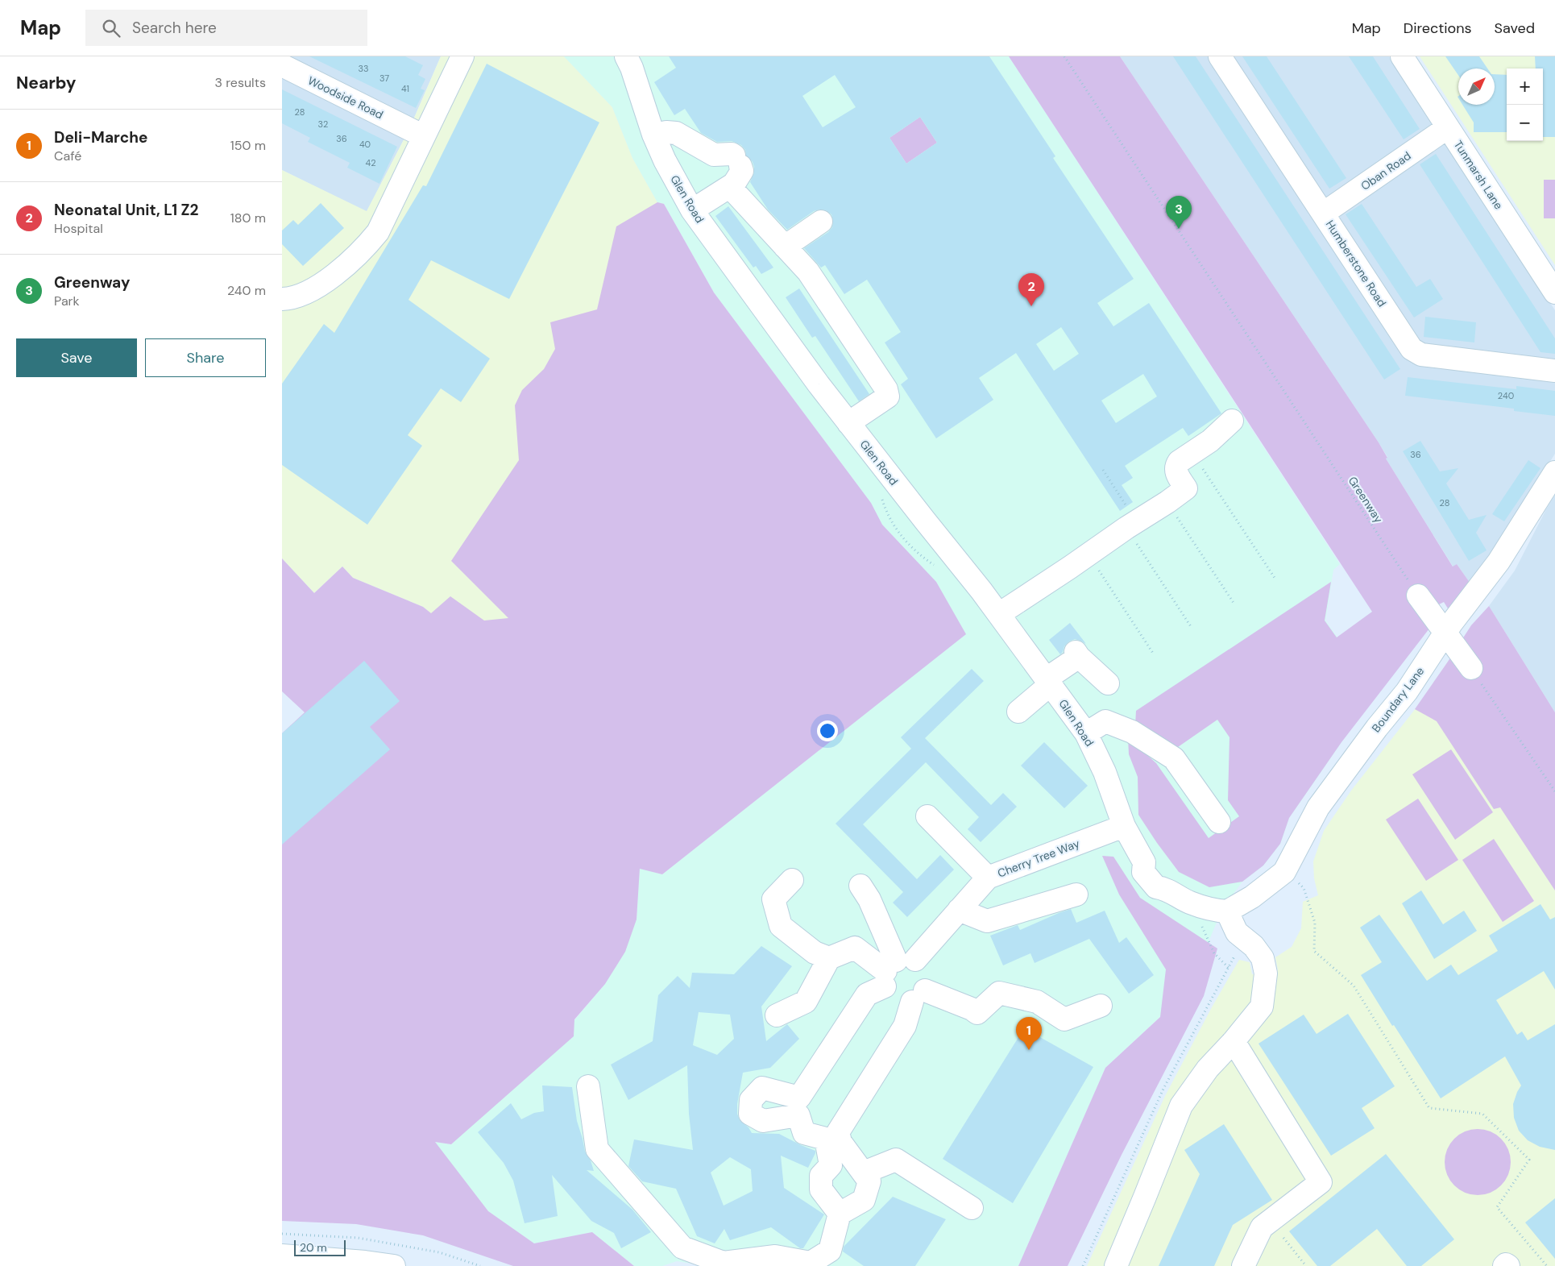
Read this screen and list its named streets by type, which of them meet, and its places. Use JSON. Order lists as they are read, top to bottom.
{
  "streets": {
    "street": [
      "Woodside Road",
      "Oban Road",
      "Tunmarsh Lane",
      "Glen Road",
      "Humberstone Road",
      "Boundary Lane",
      "Cherry Tree Way"
    ],
    "path": ["Greenway"]
  },
  "crossings": [
    ["Oban Road", "Tunmarsh Lane"],
    ["Oban Road", "Humberstone Road"],
    ["Glen Road", "Boundary Lane"],
    ["Glen Road", "Cherry Tree Way"]
  ],
  "house_numbers": [
    "33",
    "37",
    "41",
    "28",
    "32",
    "36",
    "40",
    "42",
    "240",
    "36",
    "28"
  ],
  "scale_bar": "20 m",
  "north": "top right",
  "page": {
    "header": "Map",
    "search": "Search here",
    "nav": ["Map", "Directions", "Saved"],
    "heading": ["Nearby", "3 results"],
    "map_buttons": ["+", "−"],
    "list": [
      {
        "mark": "1",
        "name": "Deli-Marche",
        "note": "Café",
        "value": "150 m"
      },
      {
        "mark": "2",
        "name": "Neonatal Unit, L1 Z2",
        "note": "Hospital",
        "value": "180 m"
      },
      {
        "mark": "3",
        "name": "Greenway",
        "note": "Park",
        "value": "240 m"
      }
    ],
    "pins": ["3", "2", "1"],
    "buttons": ["Save", "Share"],
    "scale": "20 m"
  }
}
